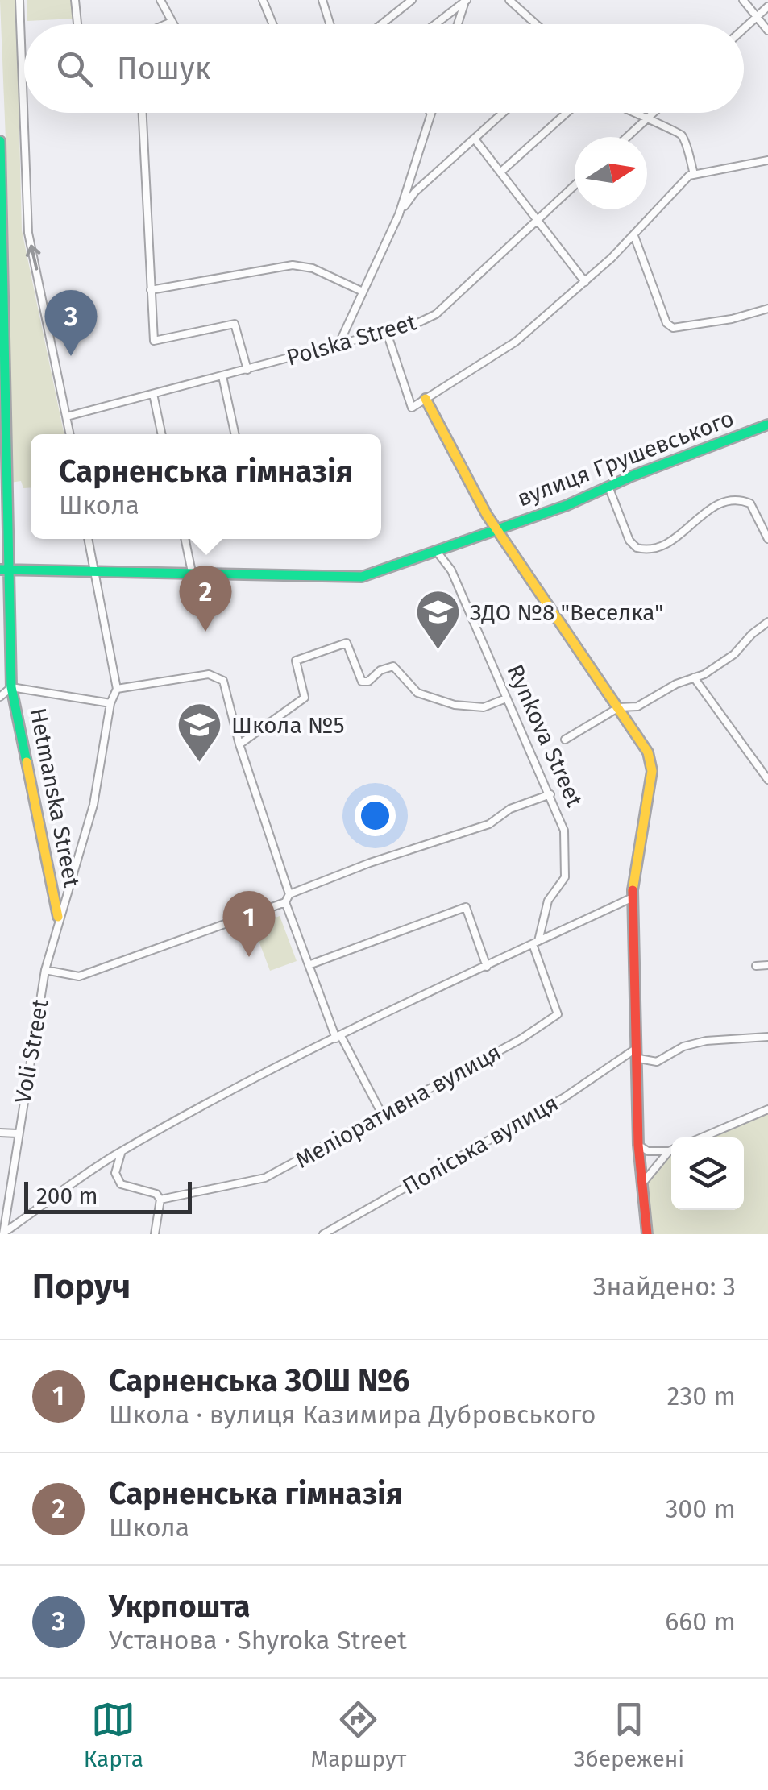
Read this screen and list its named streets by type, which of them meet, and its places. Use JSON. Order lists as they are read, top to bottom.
{
  "streets": {
    "street": [
      "Polska Street",
      "вулиця Грушевського",
      "Rynkova Street",
      "Hetmanska Street",
      "Voli Street",
      "Меліоративна вулиця",
      "Поліська вулиця"
    ]
  },
  "crossings": [
    ["вулиця Грушевського", "Rynkova Street"],
    ["вулиця Грушевського", "Hetmanska Street"],
    ["Rynkova Street", "Меліоративна вулиця"],
    ["Hetmanska Street", "Voli Street"]
  ],
  "places": {
    "school or university": ["ЗДО №8 \"Веселка\"", "Школа №5"]
  },
  "scale_bar": "200 m",
  "north": "right",
  "page": {
    "search": "Пошук",
    "pins": ["3", "2", "1"],
    "popup": ["Сарненська гімназія", "Школа"],
    "scale": "200 m",
    "heading": ["Поруч", "Знайдено: 3"],
    "list": [
      {
        "mark": "1",
        "name": "Сарненська ЗОШ №6",
        "note": "Школа · вулиця Казимира Дубровського",
        "value": "230 m"
      },
      {
        "mark": "2",
        "name": "Сарненська гімназія",
        "note": "Школа",
        "value": "300 m"
      },
      {
        "mark": "3",
        "name": "Укрпошта",
        "note": "Установа · Shyroka Street",
        "value": "660 m"
      }
    ],
    "nav": ["Карта", "Маршрут", "Збережені"]
  }
}
